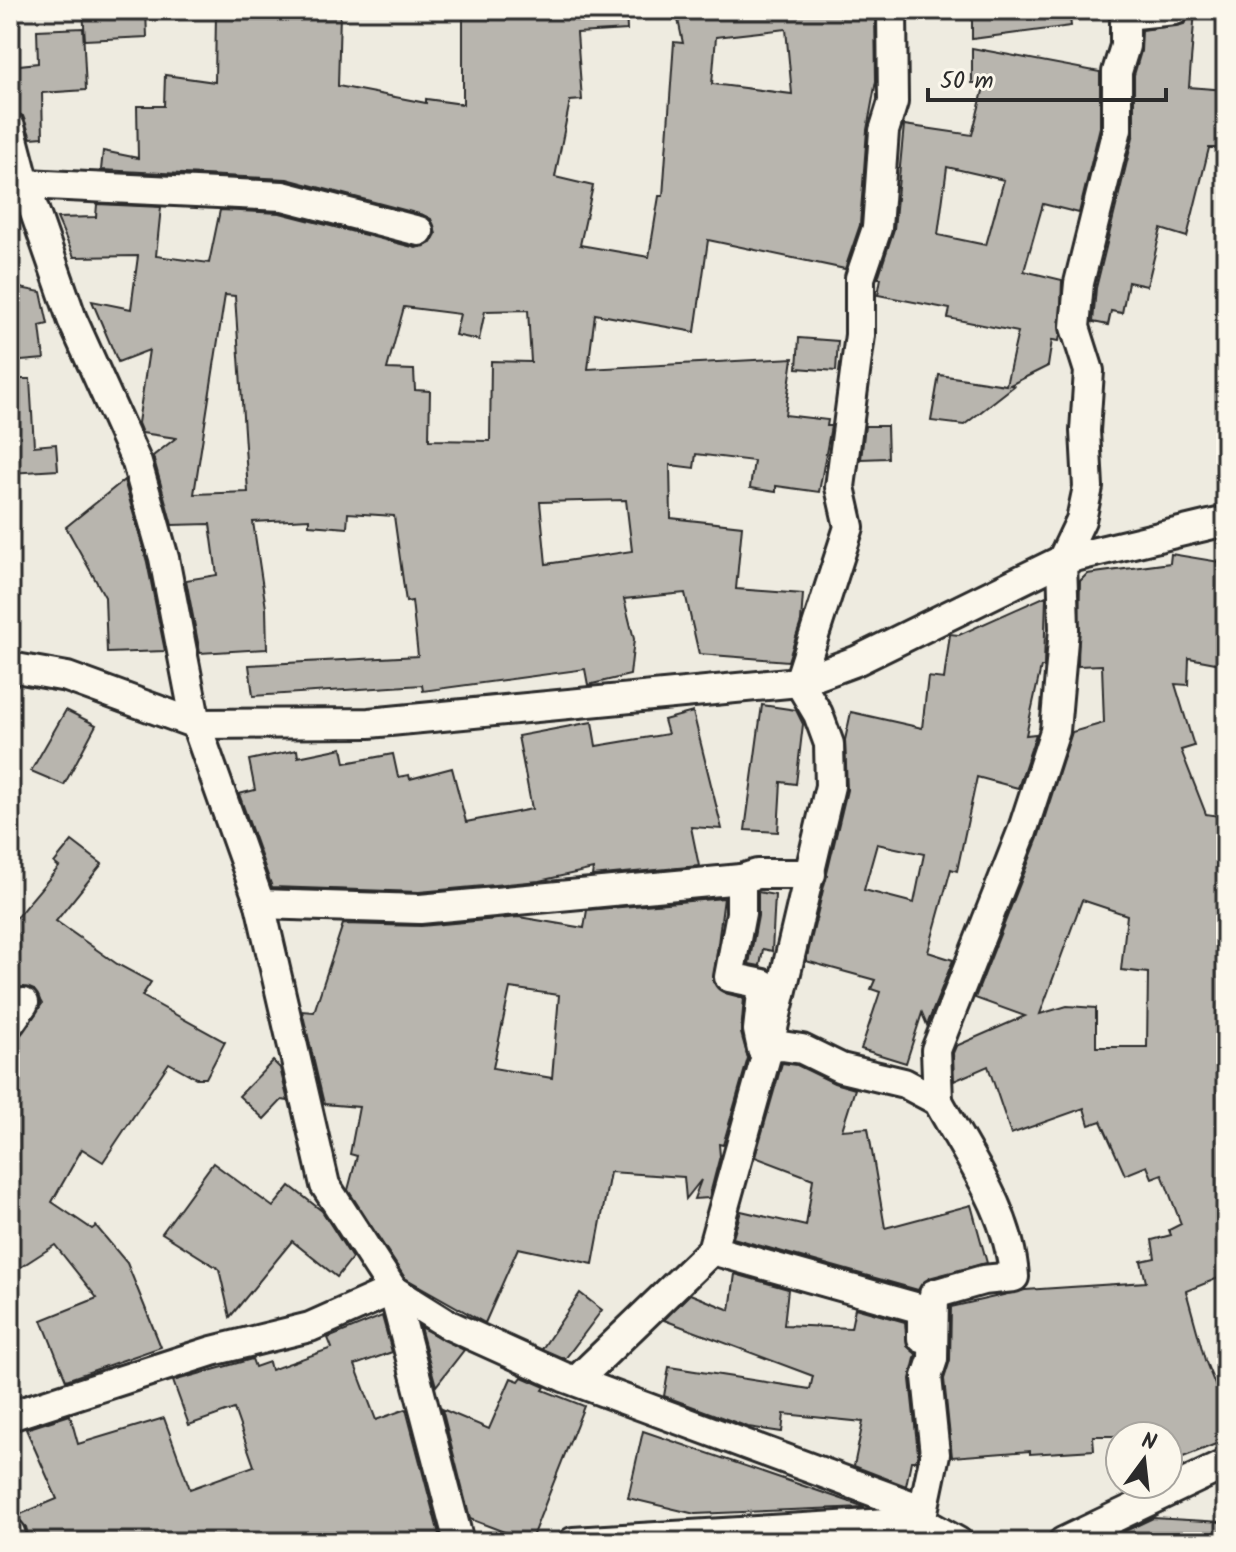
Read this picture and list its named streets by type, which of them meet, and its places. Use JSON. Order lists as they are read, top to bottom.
{
  "scale_bar": "50 m",
  "north": "top"
}
